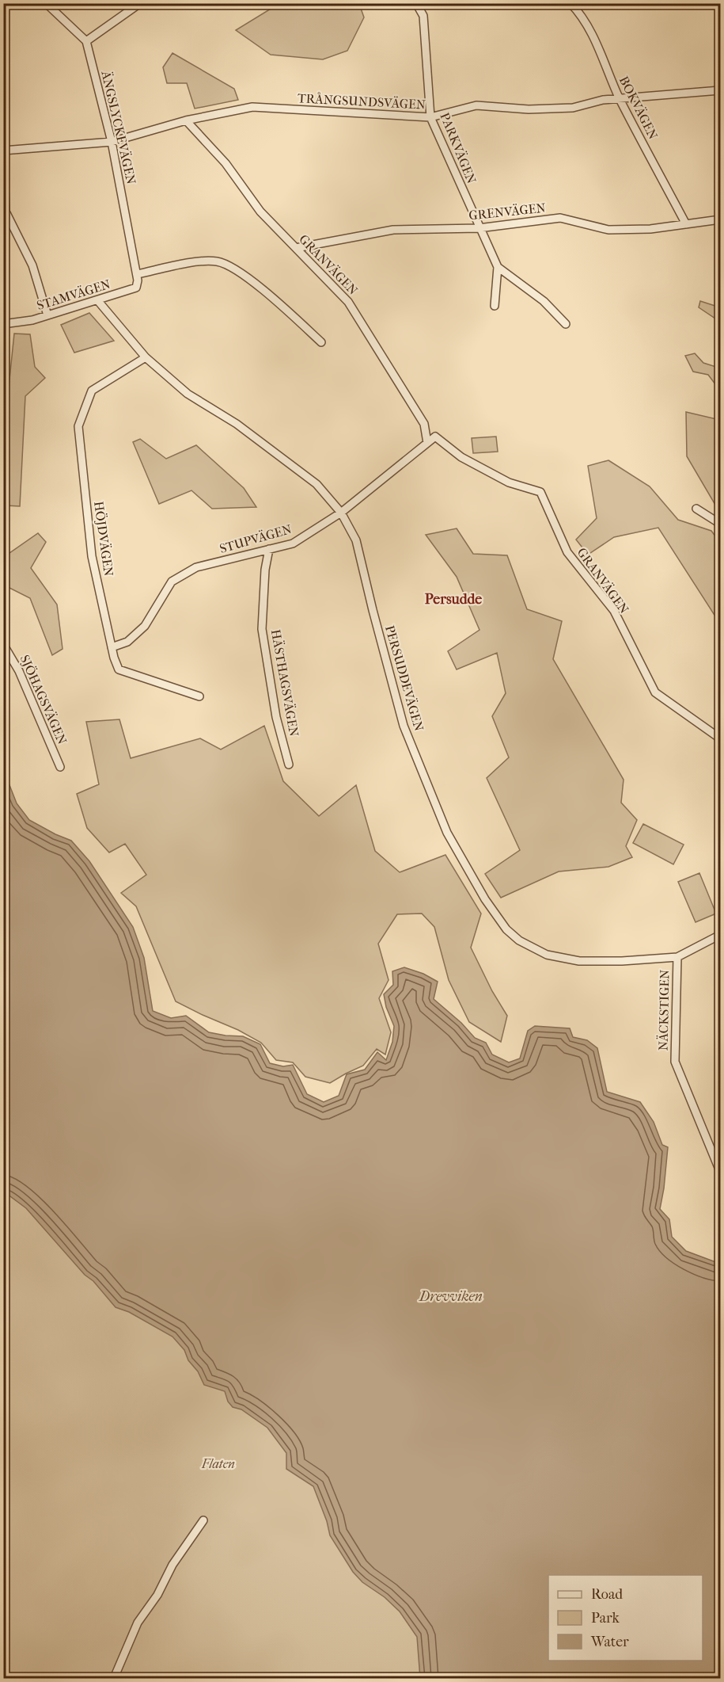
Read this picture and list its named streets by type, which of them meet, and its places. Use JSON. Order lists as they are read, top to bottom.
{
  "streets": {
    "street": [
      "TRÅNGSUNDSVÄGEN",
      "BOKVÄGEN",
      "ÄNGSLYCKEVÄGEN",
      "PARKVÄGEN",
      "GRENVÄGEN",
      "GRANVÄGEN",
      "STAMVÄGEN",
      "HÖJDVÄGEN",
      "STUPVÄGEN",
      "PERSUDDEVÄGEN",
      "HÄSTHAGSVÄGEN",
      "SJÖHAGSVÄGEN",
      "NÄCKSTIGEN"
    ]
  },
  "crossings": [
    ["TRÅNGSUNDSVÄGEN", "BOKVÄGEN"],
    ["TRÅNGSUNDSVÄGEN", "ÄNGSLYCKEVÄGEN"],
    ["TRÅNGSUNDSVÄGEN", "PARKVÄGEN"],
    ["TRÅNGSUNDSVÄGEN", "GRANVÄGEN"],
    ["BOKVÄGEN", "GRENVÄGEN"],
    ["ÄNGSLYCKEVÄGEN", "STAMVÄGEN"],
    ["PARKVÄGEN", "GRENVÄGEN"],
    ["GRENVÄGEN", "GRANVÄGEN"],
    ["GRANVÄGEN", "STUPVÄGEN"],
    ["STAMVÄGEN", "PERSUDDEVÄGEN"],
    ["HÖJDVÄGEN", "STUPVÄGEN"],
    ["HÖJDVÄGEN", "PERSUDDEVÄGEN"],
    ["STUPVÄGEN", "PERSUDDEVÄGEN"],
    ["STUPVÄGEN", "HÄSTHAGSVÄGEN"],
    ["PERSUDDEVÄGEN", "NÄCKSTIGEN"]
  ],
  "districts": ["Persudde"],
  "water": ["Drevviken"],
  "parks": ["Flaten"],
  "legend": ["Road", "Park", "Water"]
}
